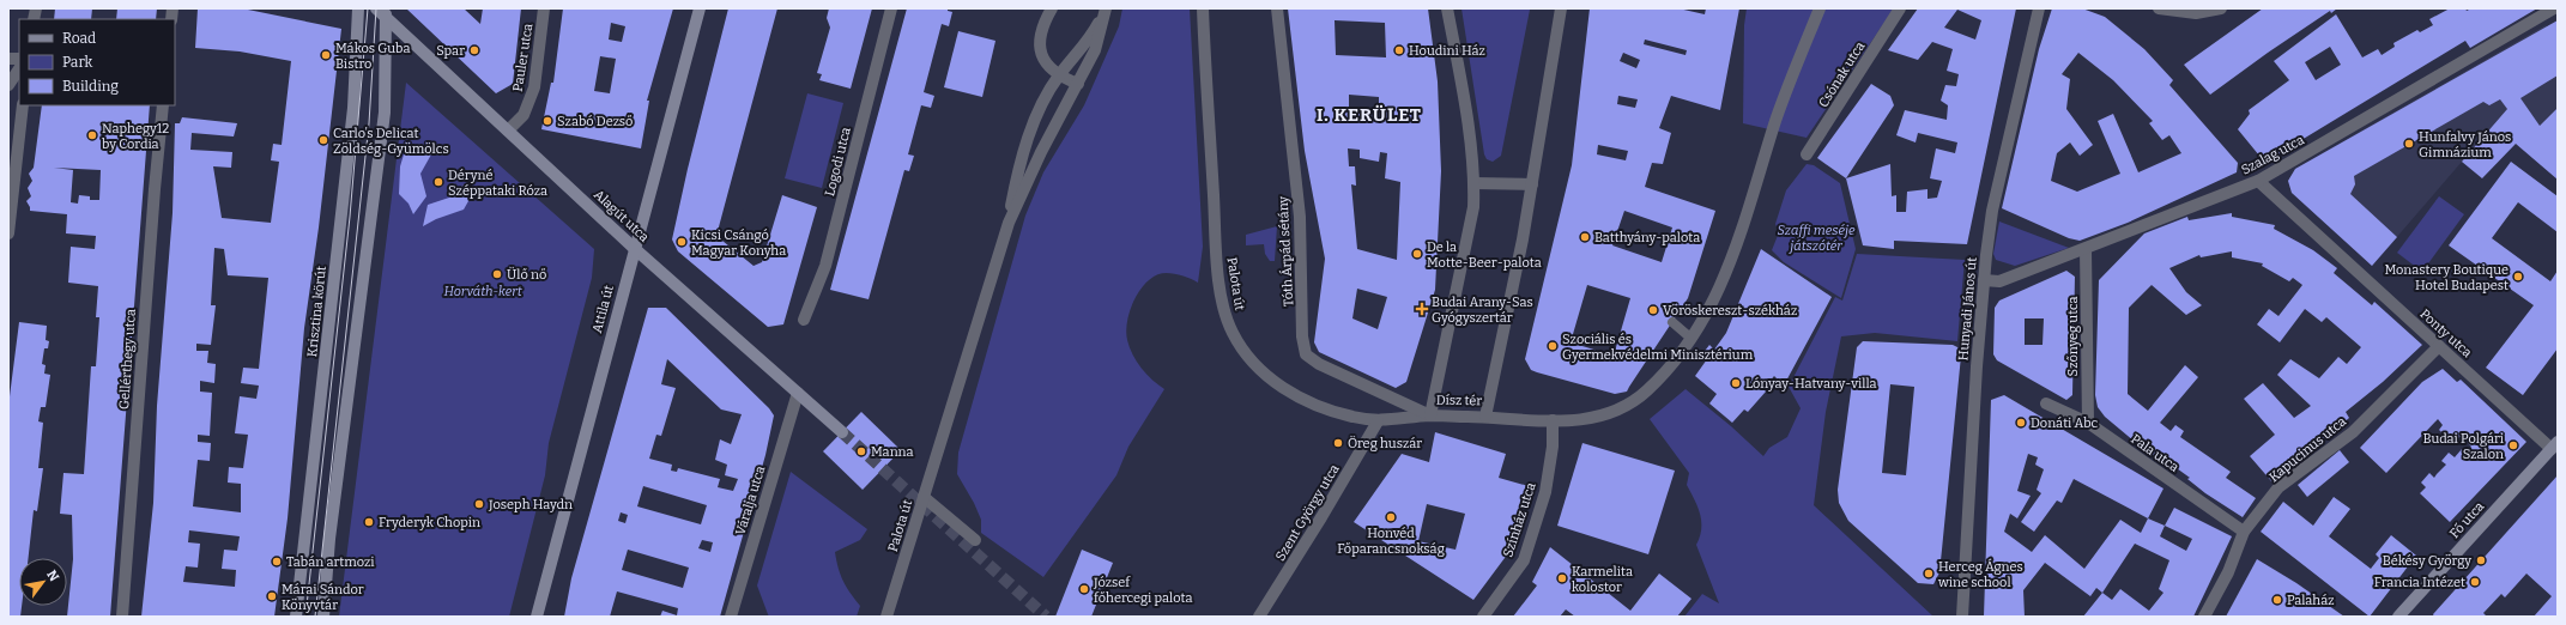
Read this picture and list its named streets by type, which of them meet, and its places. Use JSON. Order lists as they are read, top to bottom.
{
  "streets": {
    "street": [
      "Pauler utca",
      "Csónak utca",
      "Szalag utca",
      "Logodi utca",
      "Alagút utca",
      "Tóth Árpád sétány",
      "Palota út",
      "Attila út",
      "Hunyadi János út",
      "Krisztina körút",
      "Ponty utca",
      "Szőnyeg utca",
      "Gellérthegy utca",
      "Dísz tér",
      "Kapucinus utca",
      "Pala utca",
      "Váralja utca",
      "Szent György utca",
      "Színház utca",
      "Fő utca"
    ]
  },
  "crossings": [
    ["Pauler utca", "Alagút utca"],
    ["Szalag utca", "Hunyadi János út"],
    ["Szalag utca", "Ponty utca"],
    ["Szalag utca", "Szőnyeg utca"],
    ["Alagút utca", "Attila út"],
    ["Alagút utca", "Váralja utca"],
    ["Tóth Árpád sétány", "Palota út"],
    ["Tóth Árpád sétány", "Dísz tér"],
    ["Palota út", "Dísz tér"],
    ["Palota út", "Szent György utca"],
    ["Ponty utca", "Kapucinus utca"],
    ["Ponty utca", "Fő utca"],
    ["Szőnyeg utca", "Pala utca"],
    ["Kapucinus utca", "Pala utca"]
  ],
  "districts": ["I. KERÜLET"],
  "parks": ["Szaffi meséje játszótér", "Horváth-kert"],
  "places": {
    "other": [
      "Spar",
      "Houdini Ház",
      "Mákos Guba Bistro",
      "Szabó Dezső",
      "Naphegy12 by Cordia",
      "Carlo’s Delicat Zöldség-Gyümölcs",
      "Hunfalvy János Gimnázium",
      "Déryné Széppataki Róza",
      "Batthyány-palota",
      "Kicsi Csángó Magyar Konyha",
      "De la Motte-Beer-palota",
      "Ülő nő",
      "Monastery Boutique Hotel Budapest",
      "Vöröskereszt-székház",
      "Szociális és Gyermekvédelmi Minisztérium",
      "Lónyay-Hatvany-villa",
      "Donáti Abc",
      "Öreg huszár",
      "Budai Polgári Szalon",
      "Manna",
      "Joseph Haydn",
      "Honvéd Főparancsnokság",
      "Fryderyk Chopin",
      "Békésy György",
      "Tabán artmozi",
      "Herceg Ágnes wine school",
      "Karmelita kolostor",
      "Francia Intézet",
      "József főhercegi palota",
      "Márai Sándor Könyvtár",
      "Palaház"
    ],
    "health": ["Budai Arany-Sas Gyógyszertár"]
  },
  "legend": ["Road", "Park", "Building"],
  "north": "top right"
}
